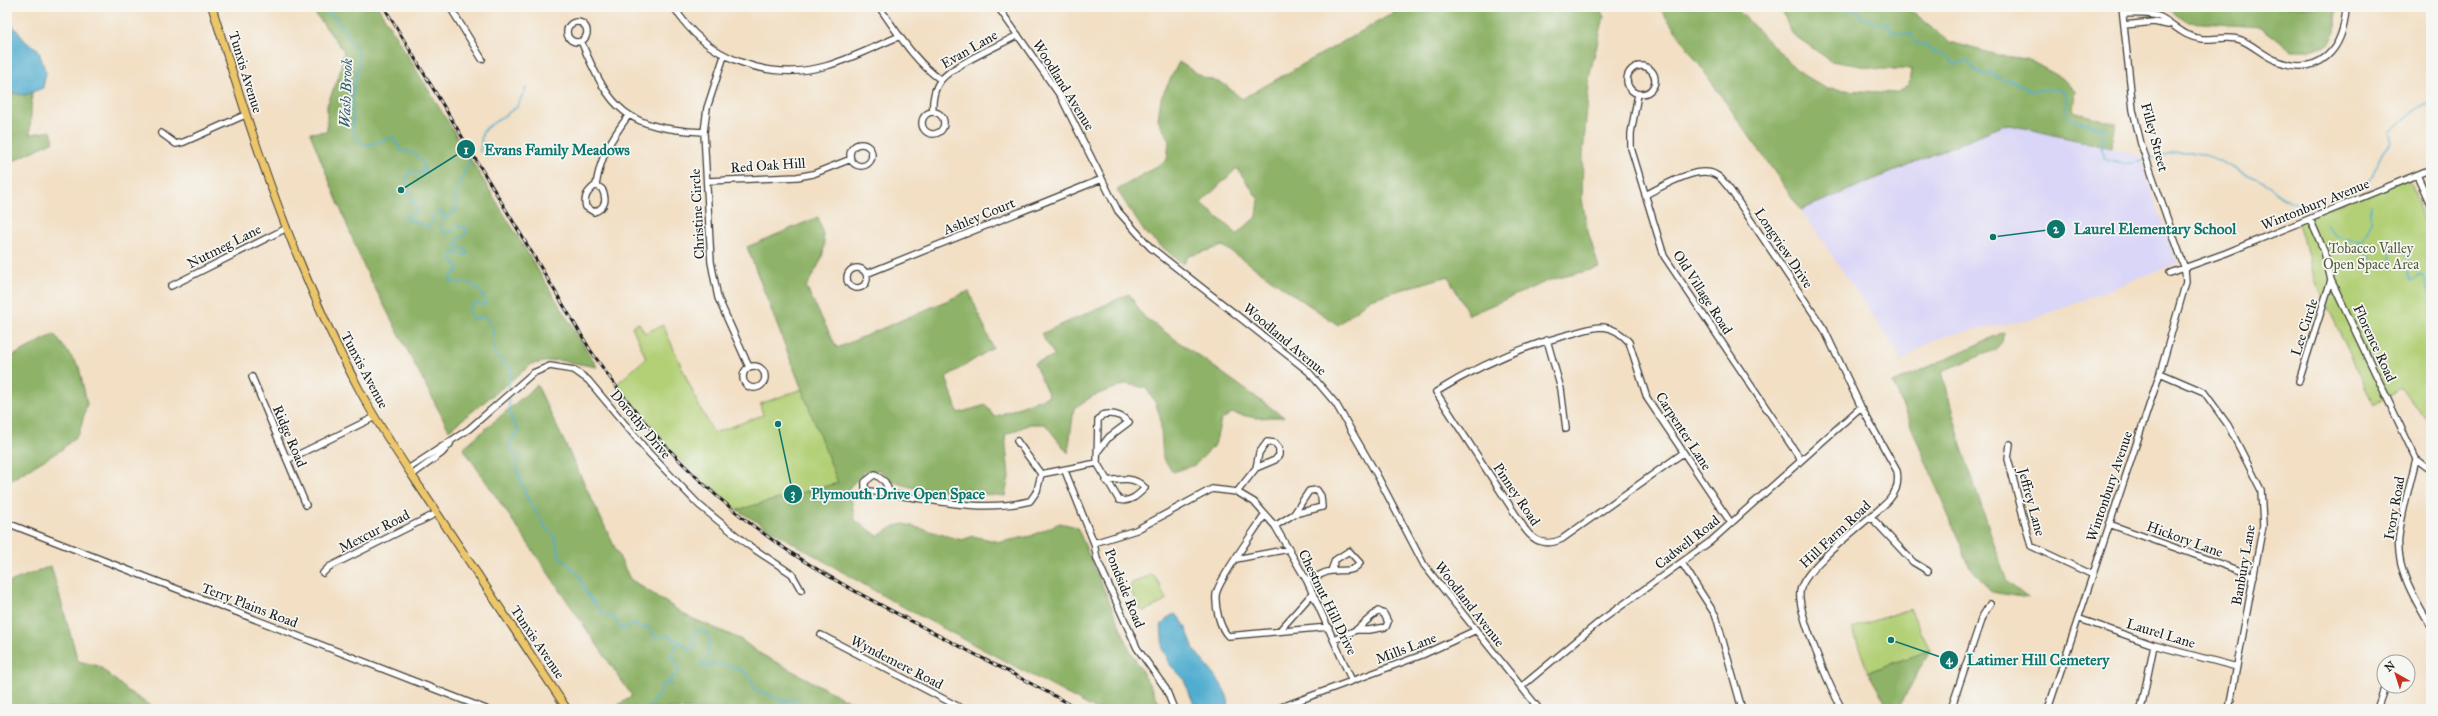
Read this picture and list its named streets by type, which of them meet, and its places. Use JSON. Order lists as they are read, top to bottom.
{
  "streets": {
    "main road": ["Tunxis Avenue"],
    "street": [
      "Evan Lane",
      "Woodland Avenue",
      "Filley Street",
      "Red Oak Hill",
      "Wintonbury Avenue",
      "Christine Circle",
      "Ashley Court",
      "Nutmeg Lane",
      "Longview Drive",
      "Old Village Road",
      "Lee Circle",
      "Florence Road",
      "Dorothy Drive",
      "Carpenter Lane",
      "Ridge Road",
      "Pinney Road",
      "Jeffrey Lane",
      "Ivory Road",
      "Mexcur Road",
      "Hill Farm Road",
      "Hickory Lane",
      "Cadwell Road",
      "Banbury Lane",
      "Pondside Road",
      "Chestnut Hill Drive",
      "Terry Plains Road",
      "Laurel Lane",
      "Mills Lane",
      "Wyndemere Road"
    ]
  },
  "crossings": [
    ["Evan Lane", "Woodland Avenue"],
    ["Tunxis Avenue", "Nutmeg Lane"],
    ["Tunxis Avenue", "Dorothy Drive"],
    ["Tunxis Avenue", "Mexcur Road"],
    ["Woodland Avenue", "Ashley Court"],
    ["Woodland Avenue", "Cadwell Road"],
    ["Woodland Avenue", "Mills Lane"],
    ["Filley Street", "Wintonbury Avenue"],
    ["Red Oak Hill", "Christine Circle"],
    ["Wintonbury Avenue", "Florence Road"],
    ["Wintonbury Avenue", "Jeffrey Lane"],
    ["Wintonbury Avenue", "Hickory Lane"],
    ["Wintonbury Avenue", "Banbury Lane"],
    ["Wintonbury Avenue", "Laurel Lane"],
    ["Longview Drive", "Old Village Road"],
    ["Longview Drive", "Hill Farm Road"],
    ["Longview Drive", "Cadwell Road"],
    ["Old Village Road", "Cadwell Road"],
    ["Lee Circle", "Florence Road"],
    ["Florence Road", "Ivory Road"],
    ["Carpenter Lane", "Pinney Road"],
    ["Carpenter Lane", "Cadwell Road"],
    ["Hill Farm Road", "Cadwell Road"],
    ["Hickory Lane", "Banbury Lane"],
    ["Banbury Lane", "Laurel Lane"],
    ["Pondside Road", "Chestnut Hill Drive"],
    ["Chestnut Hill Drive", "Mills Lane"]
  ],
  "water": ["Wash Brook"],
  "parks": ["Tobacco Valley Open Space Area"],
  "places": [
    "Evans Family Meadows",
    "Laurel Elementary School",
    "Plymouth Drive Open Space",
    "Latimer Hill Cemetery"
  ],
  "north": "top left"
}
